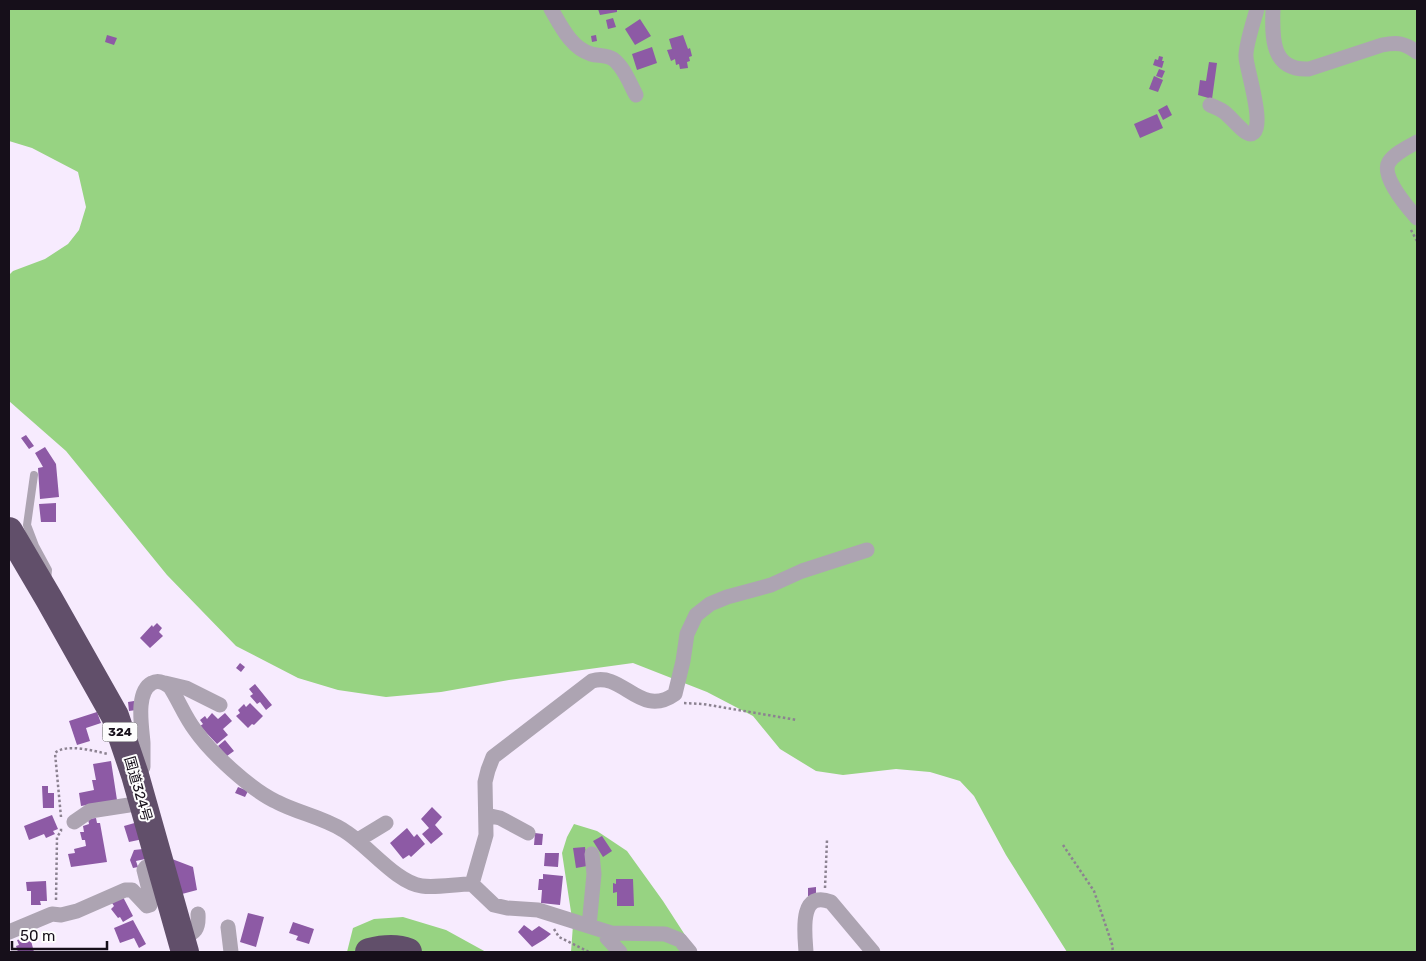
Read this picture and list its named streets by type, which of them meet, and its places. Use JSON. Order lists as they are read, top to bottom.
{
  "streets": {
    "highway": ["324", "国道324号"]
  },
  "scale_bar": "50 m"
}
